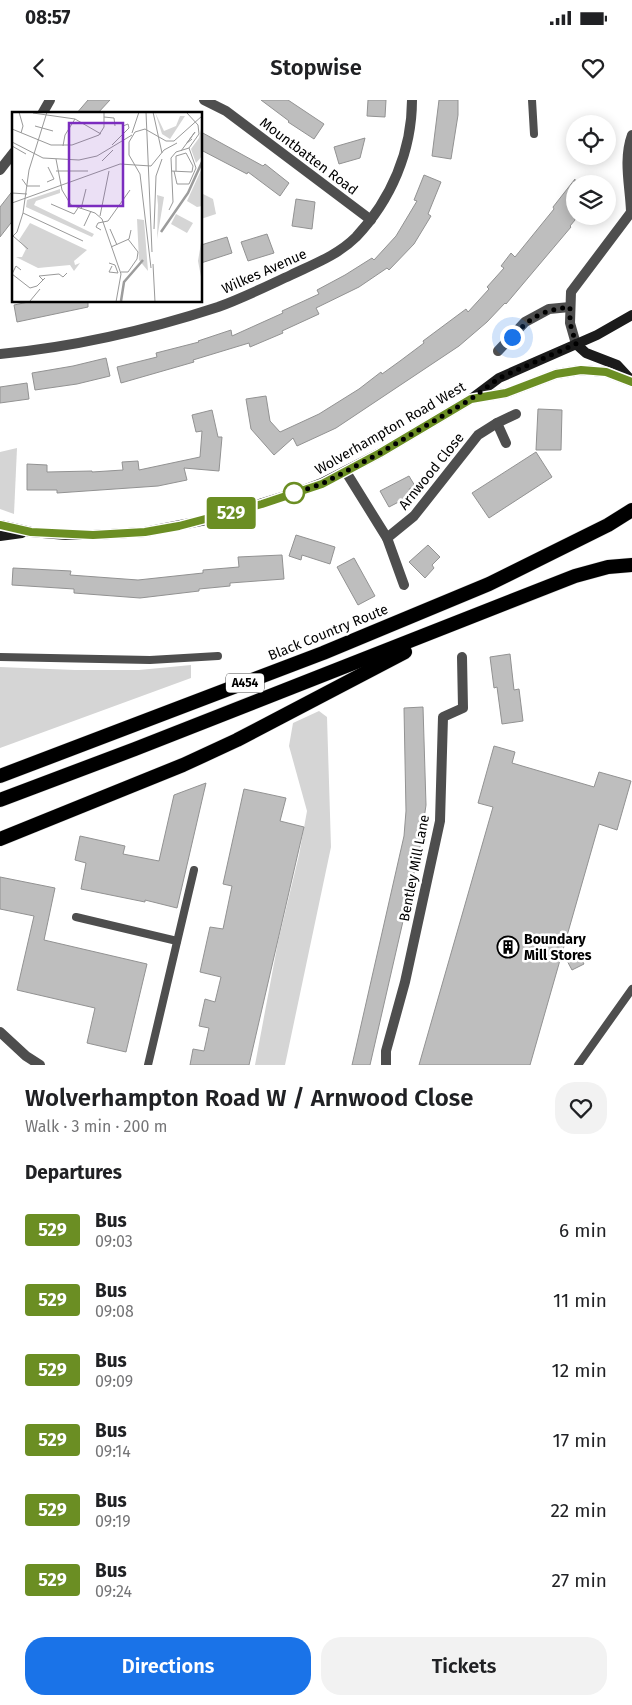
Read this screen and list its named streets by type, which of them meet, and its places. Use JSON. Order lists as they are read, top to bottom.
{
  "streets": {
    "highway": ["Black Country Route", "A454"],
    "main road": ["Wolverhampton Road West"],
    "street": [
      "Mountbatten Road",
      "Wilkes Avenue",
      "Arnwood Close",
      "Bentley Mill Lane"
    ]
  },
  "crossings": [
    ["Mountbatten Road", "Wilkes Avenue"]
  ],
  "places": {
    "building": ["Boundary Mill Stores"]
  },
  "lines": ["bus line 529"],
  "page": {
    "status": "08:57",
    "header": "Stopwise",
    "on_map": "529",
    "heading": [
      ["Wolverhampton Road W / Arnwood Close", "Walk · 3 min · 200 m"],
      "Departures"
    ],
    "list": [
      {
        "mark": "529",
        "name": "Bus",
        "note": "09:03",
        "value": "6 min"
      },
      {
        "mark": "529",
        "name": "Bus",
        "note": "09:08",
        "value": "11 min"
      },
      {
        "mark": "529",
        "name": "Bus",
        "note": "09:09",
        "value": "12 min"
      },
      {
        "mark": "529",
        "name": "Bus",
        "note": "09:14",
        "value": "17 min"
      },
      {
        "mark": "529",
        "name": "Bus",
        "note": "09:19",
        "value": "22 min"
      },
      {
        "mark": "529",
        "name": "Bus",
        "note": "09:24",
        "value": "27 min"
      }
    ],
    "buttons": ["Directions", "Tickets"]
  }
}
